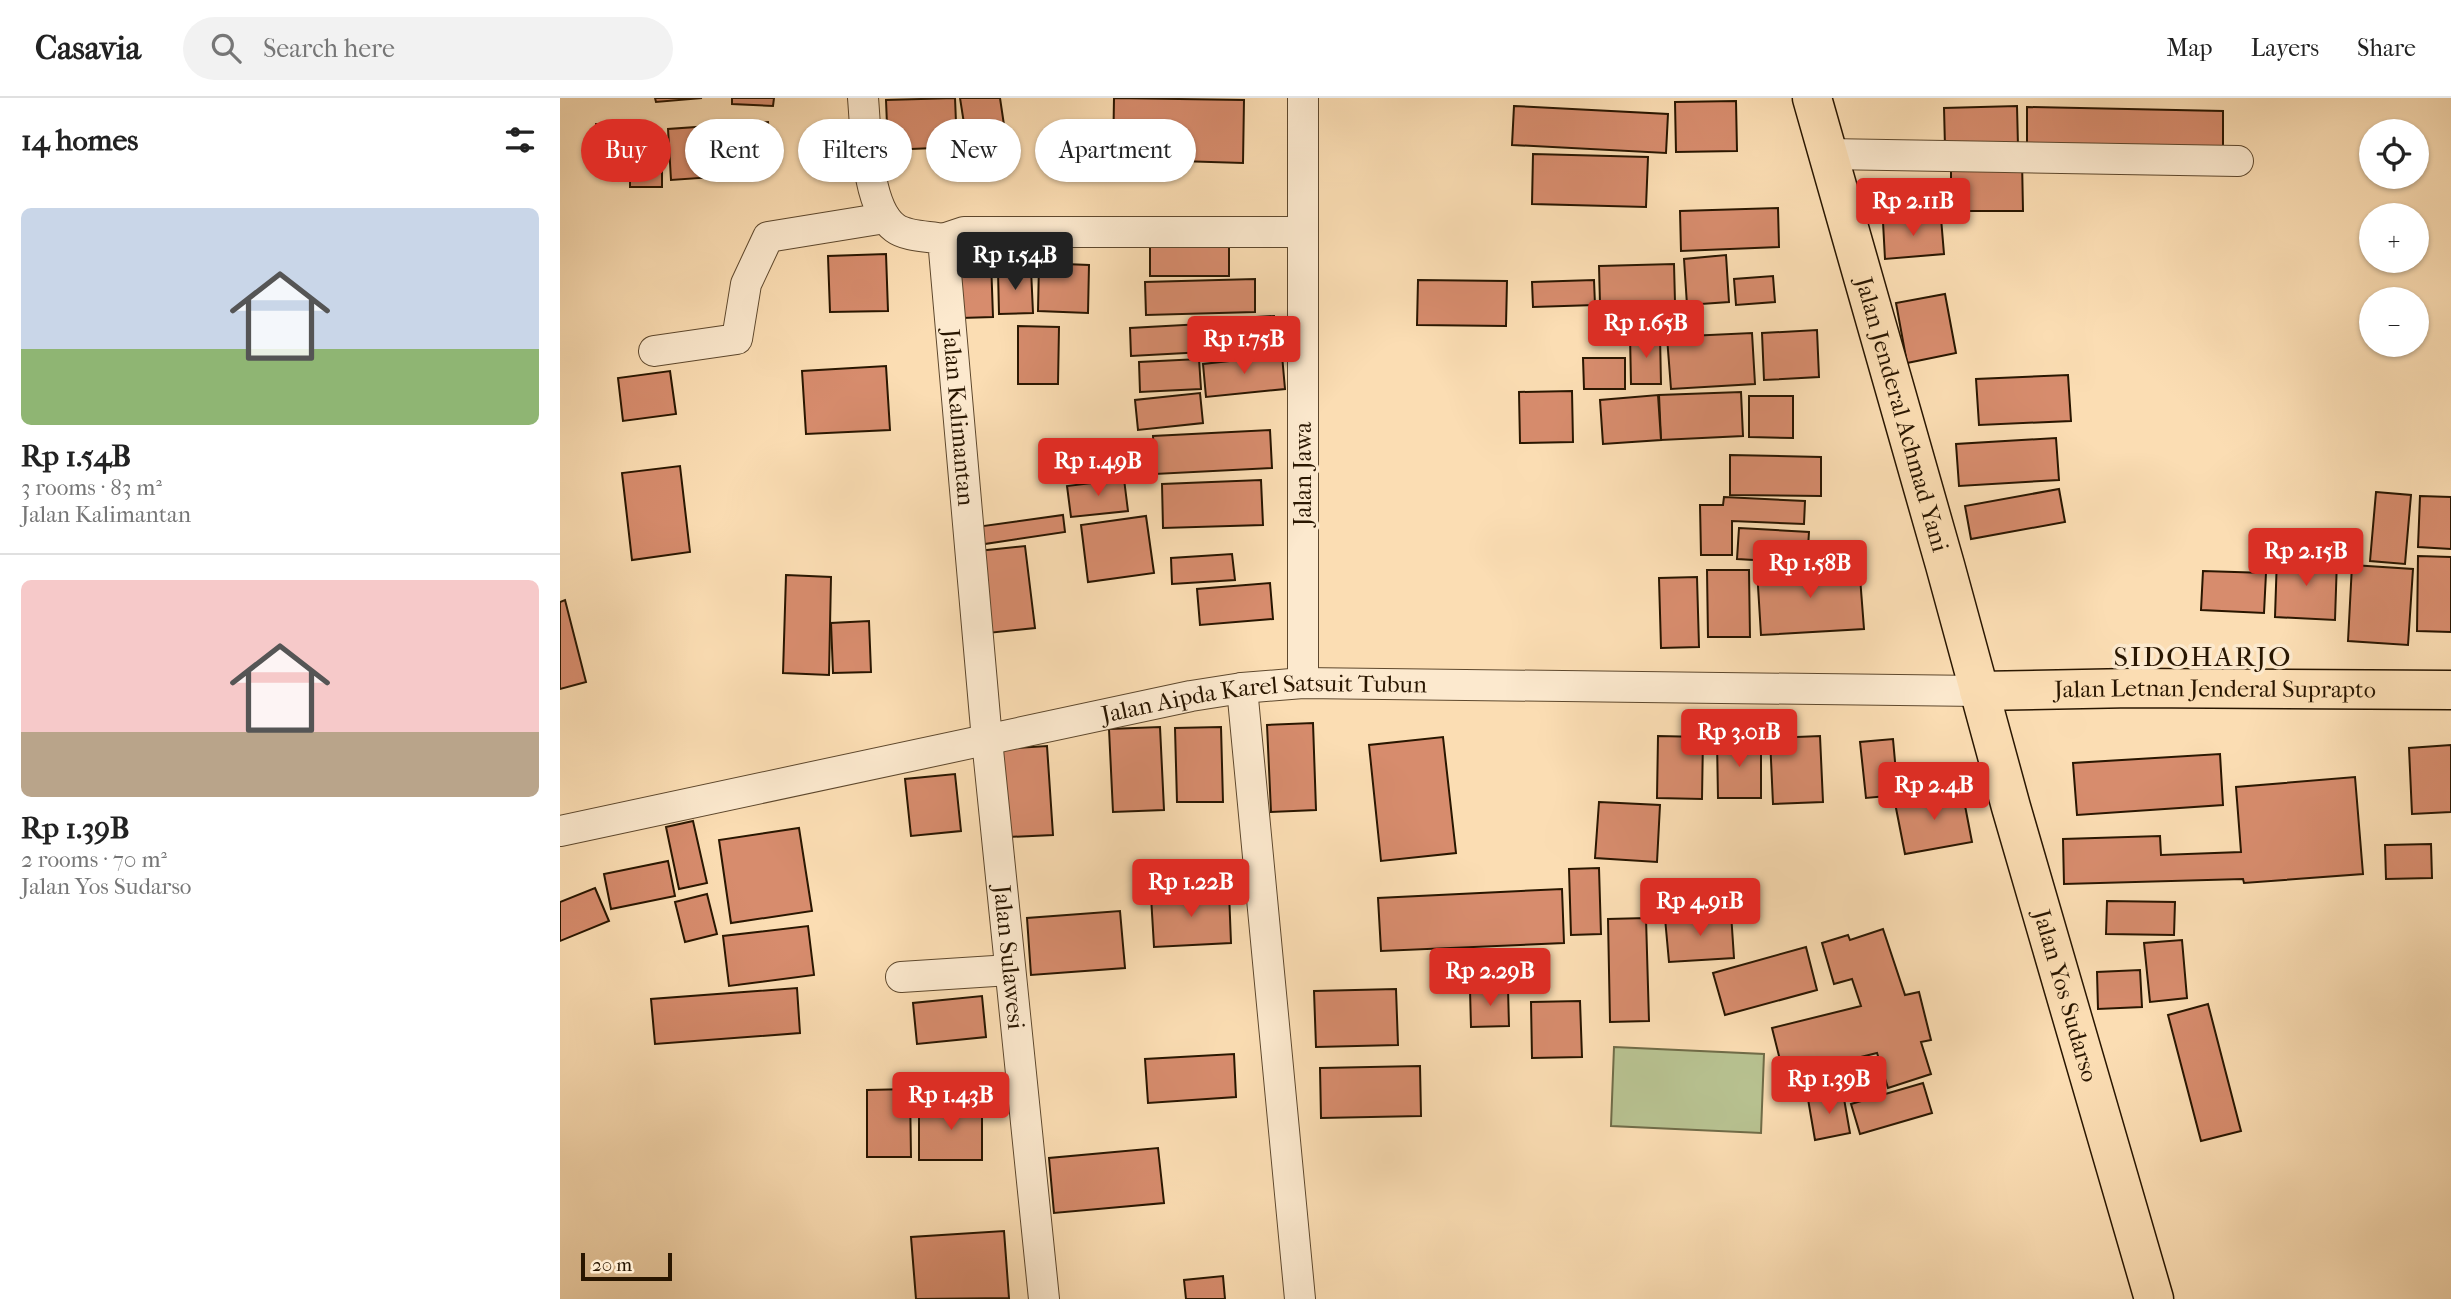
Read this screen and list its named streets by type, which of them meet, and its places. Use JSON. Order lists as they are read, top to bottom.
{
  "streets": {
    "main road": ["Jalan Jenderal Achmad Yani", "Jalan Letnan Jenderal Suprapto", "Jalan Yos Sudarso"],
    "street": [
      "Jalan Kalimantan",
      "Jalan Jawa",
      "Jalan Aipda Karel Satsuit Tubun",
      "Jalan Sulawesi"
    ]
  },
  "crossings": [
    ["Jalan Jenderal Achmad Yani", "Jalan Letnan Jenderal Suprapto"],
    ["Jalan Jenderal Achmad Yani", "Jalan Aipda Karel Satsuit Tubun"],
    ["Jalan Jenderal Achmad Yani", "Jalan Yos Sudarso"],
    ["Jalan Kalimantan", "Jalan Aipda Karel Satsuit Tubun"],
    ["Jalan Kalimantan", "Jalan Sulawesi"],
    ["Jalan Jawa", "Jalan Aipda Karel Satsuit Tubun"],
    ["Jalan Letnan Jenderal Suprapto", "Jalan Aipda Karel Satsuit Tubun"],
    ["Jalan Letnan Jenderal Suprapto", "Jalan Yos Sudarso"],
    ["Jalan Aipda Karel Satsuit Tubun", "Jalan Sulawesi"],
    ["Jalan Aipda Karel Satsuit Tubun", "Jalan Yos Sudarso"]
  ],
  "districts": ["SIDOHARJO"],
  "scale_bar": "20 m",
  "page": {
    "header": "Casavia",
    "search": "Search here",
    "nav": ["Map", "Layers", "Share"],
    "heading": "14 homes",
    "map_buttons": ["+", "−"],
    "chip": [
      "Buy",
      "Rent",
      "Filters",
      "New",
      "Apartment"
    ],
    "price": [
      "Rp 2.11B",
      "Rp 1.54B",
      "Rp 1.65B",
      "Rp 1.75B",
      "Rp 1.49B",
      "Rp 2.15B",
      "Rp 1.58B",
      "Rp 3.01B",
      "Rp 2.4B",
      "Rp 1.22B",
      "Rp 4.91B",
      "Rp 2.29B",
      "Rp 1.39B",
      "Rp 1.43B"
    ],
    "list": [
      {
        "name": "Rp 1.54B",
        "note": "3 rooms · 83 m² · Jalan Kalimantan"
      },
      {
        "name": "Rp 1.39B",
        "note": "2 rooms · 70 m² · Jalan Yos Sudarso"
      }
    ],
    "scale": "20 m"
  }
}
